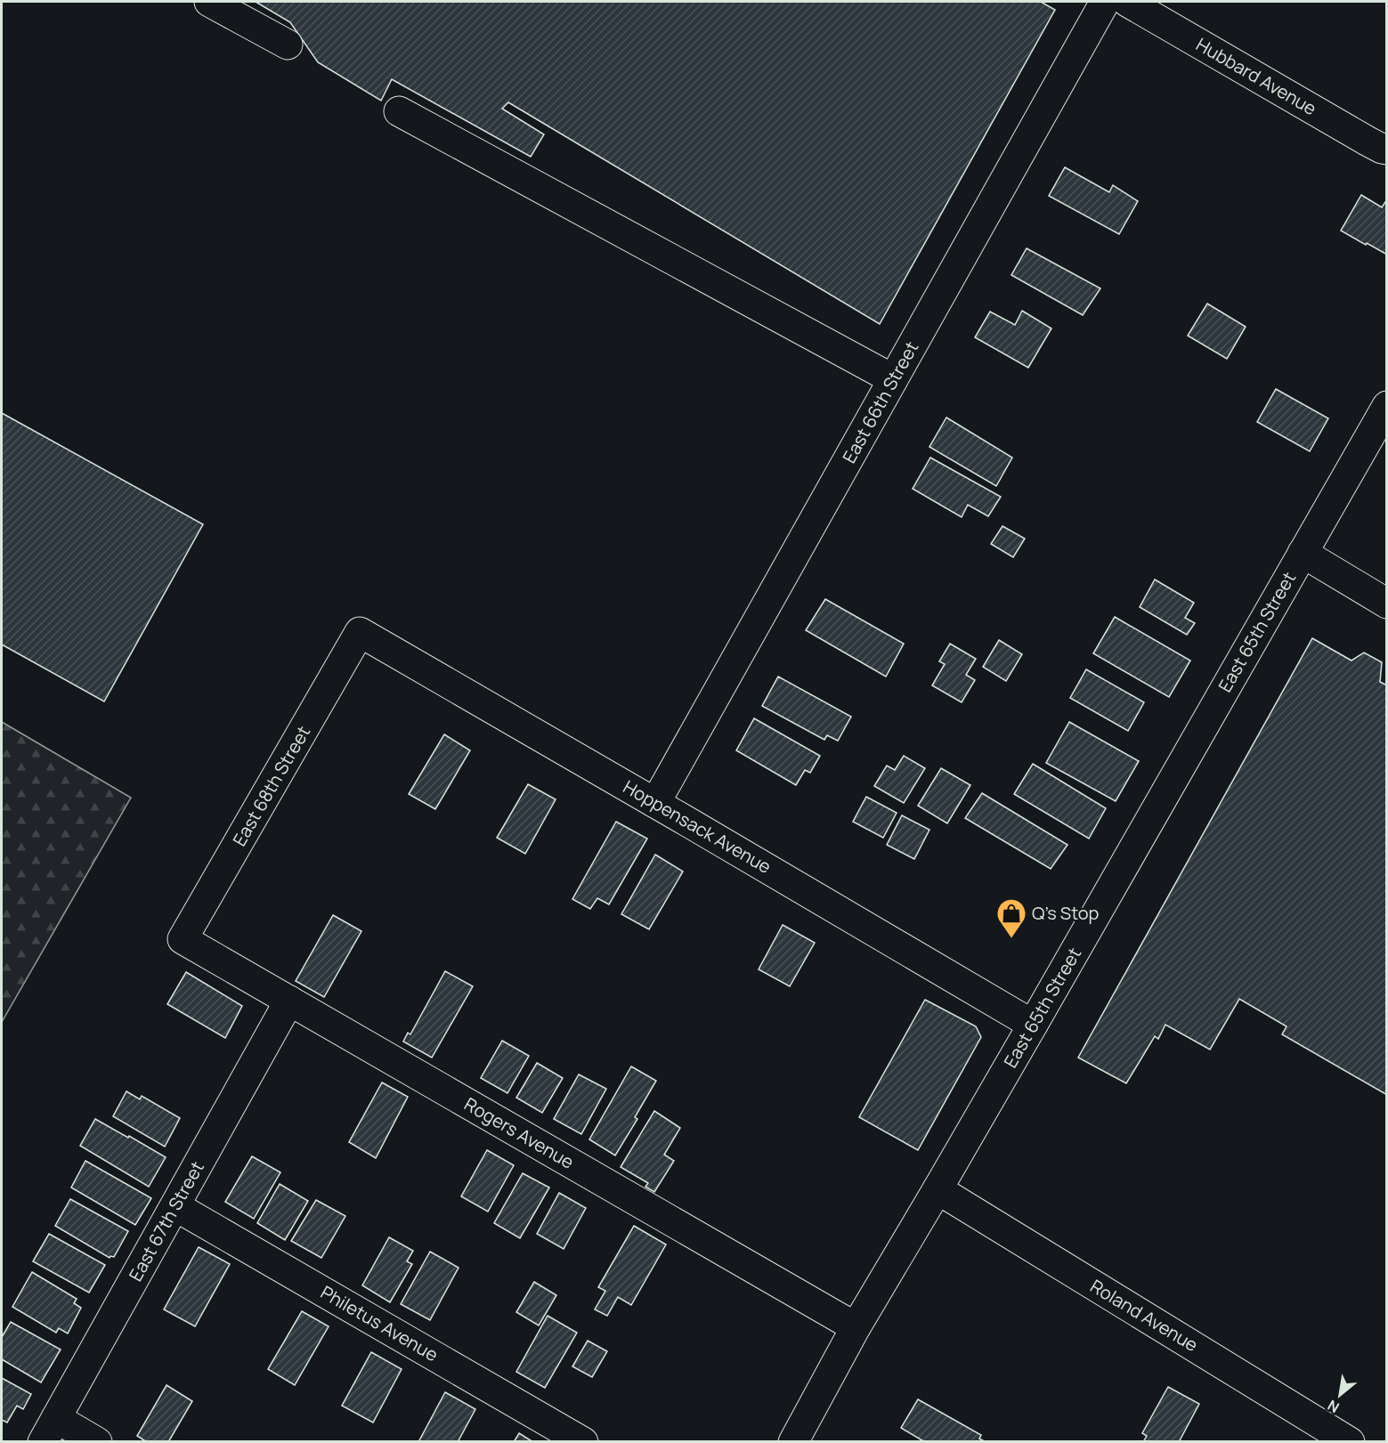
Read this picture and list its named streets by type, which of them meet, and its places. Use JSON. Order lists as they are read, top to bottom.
{
  "streets": {
    "street": [
      "Hubbard Avenue",
      "East 66th Street",
      "East 65th Street",
      "East 68th Street",
      "Hoppensack Avenue",
      "Rogers Avenue",
      "East 67th Street",
      "Roland Avenue",
      "Philetus Avenue"
    ]
  },
  "crossings": [
    ["East 66th Street", "Hoppensack Avenue"],
    ["East 65th Street", "Hoppensack Avenue"],
    ["East 65th Street", "Rogers Avenue"],
    ["East 65th Street", "Roland Avenue"],
    ["East 68th Street", "Hoppensack Avenue"],
    ["East 68th Street", "Rogers Avenue"],
    ["Rogers Avenue", "East 67th Street"],
    ["East 67th Street", "Philetus Avenue"]
  ],
  "places": {
    "shop": ["Q's Stop"]
  },
  "north": "bottom left"
}
